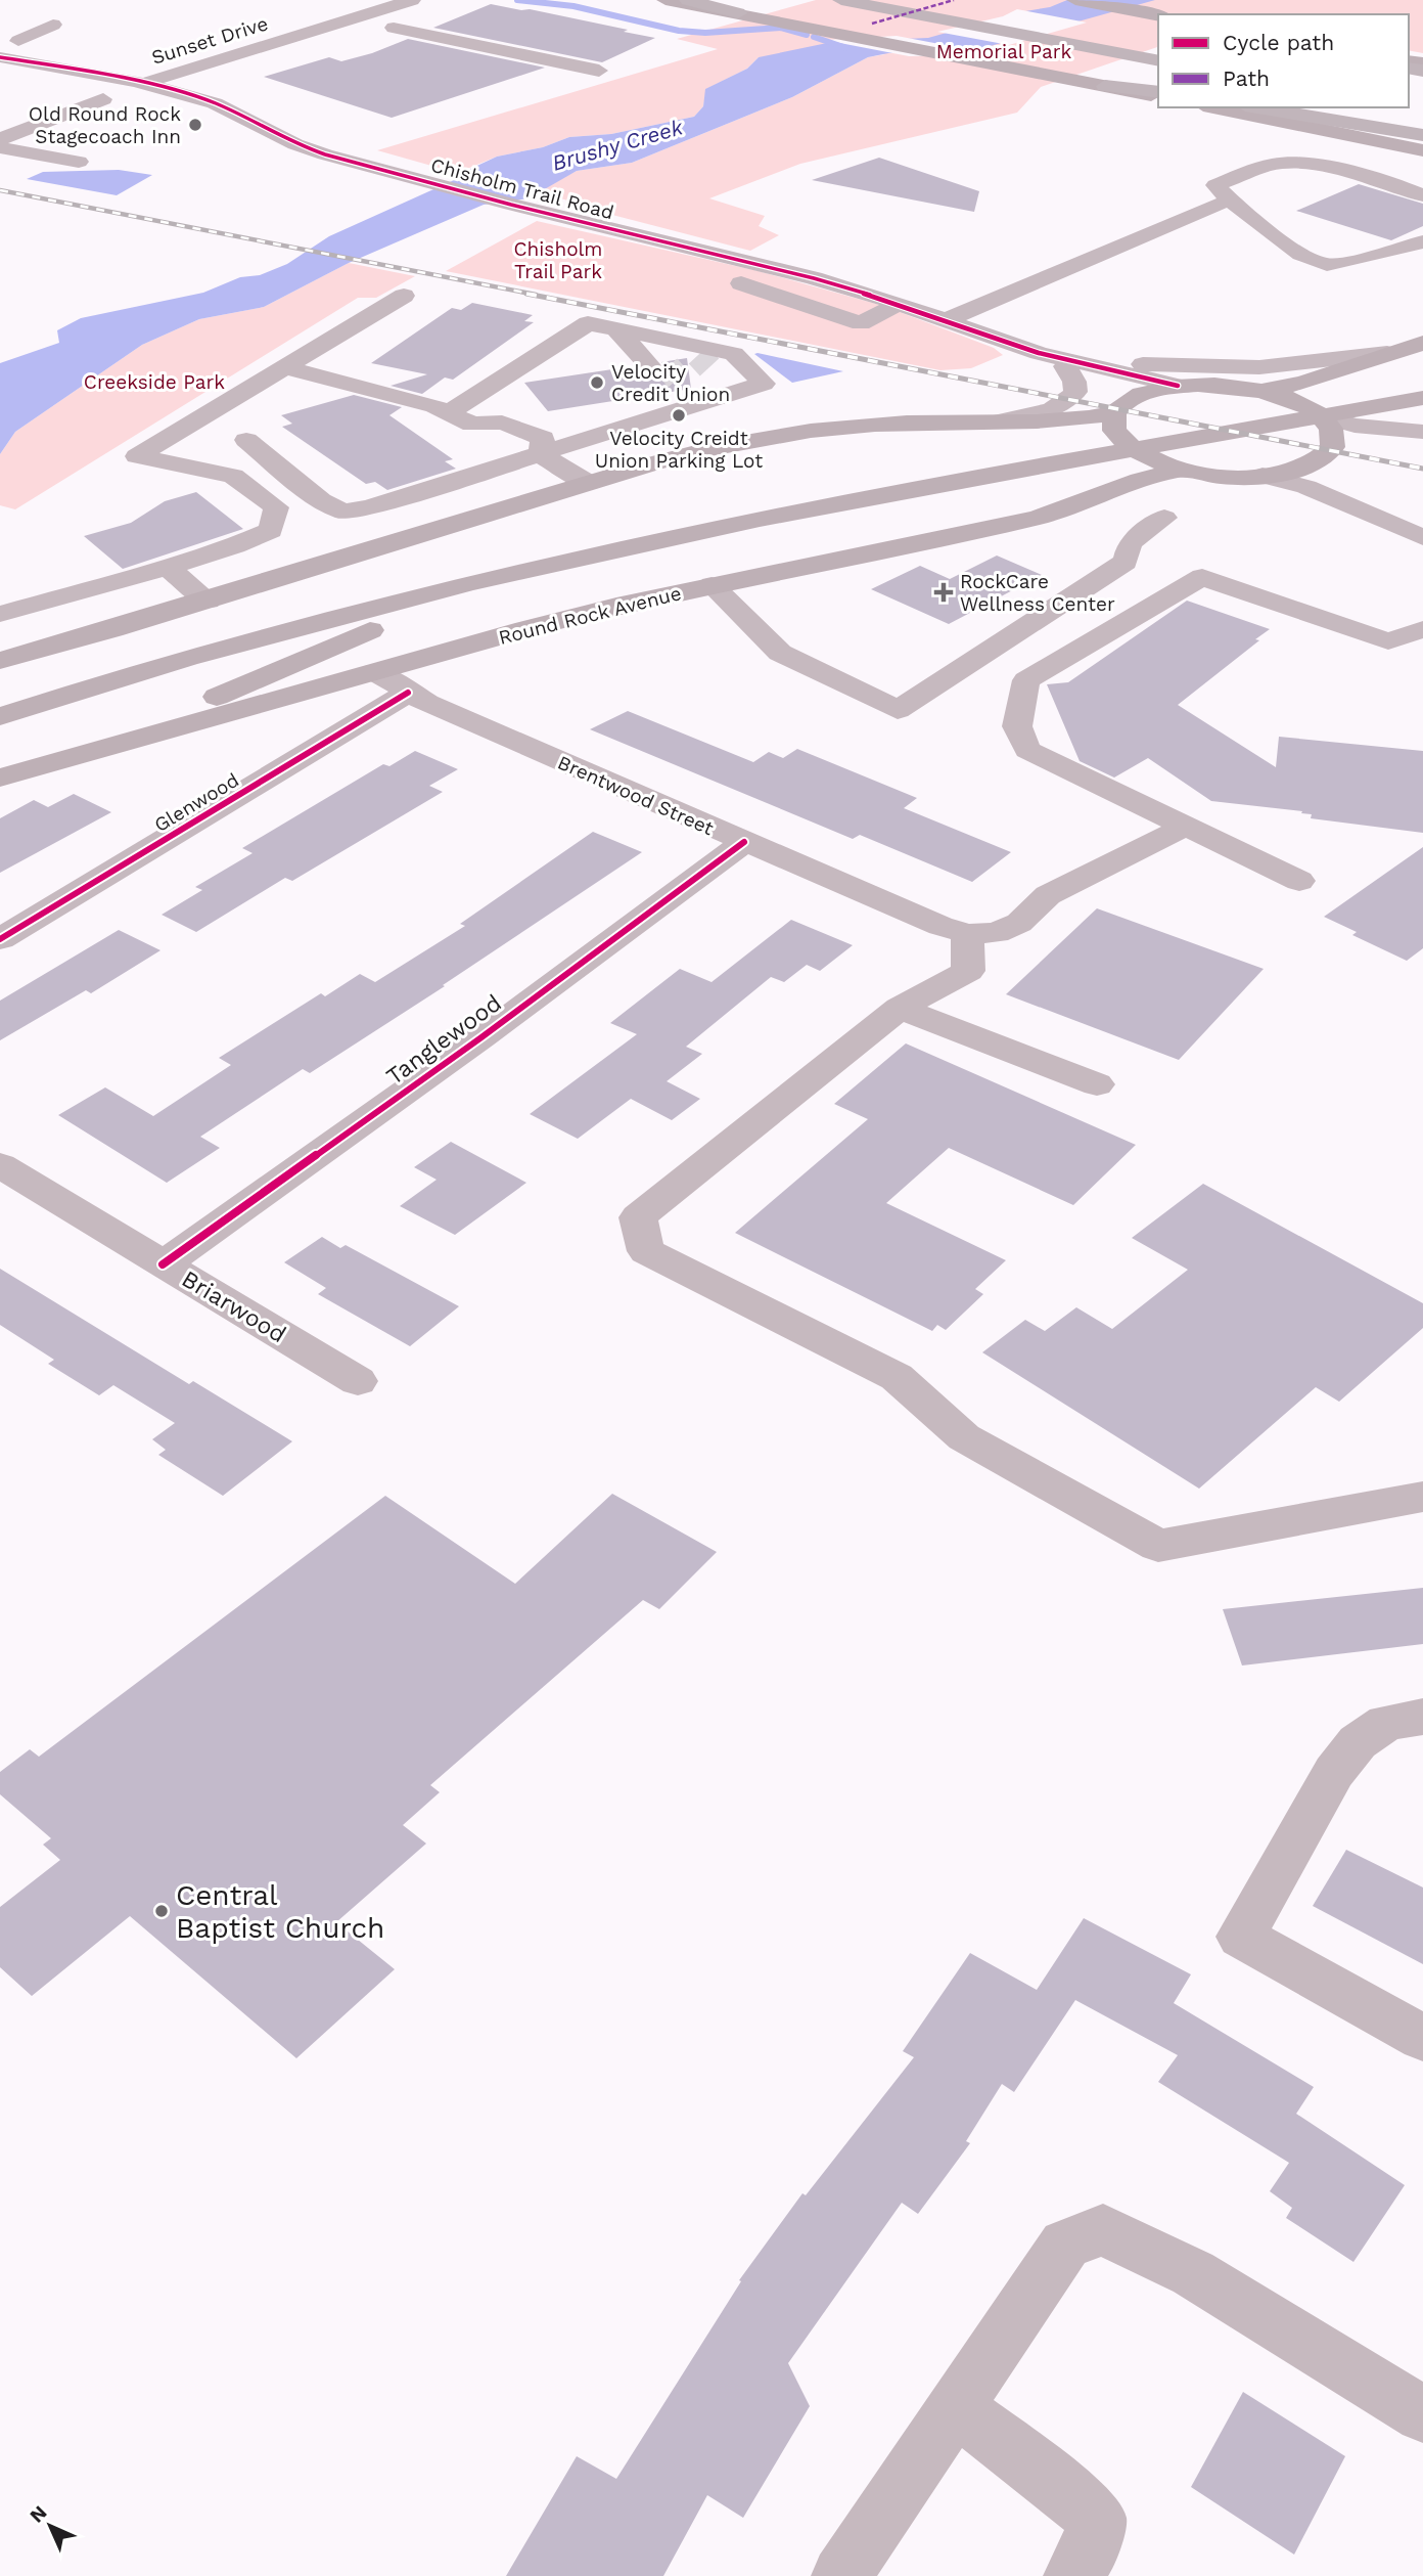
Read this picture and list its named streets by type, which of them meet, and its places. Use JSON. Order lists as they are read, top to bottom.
{
  "streets": {
    "main road": ["Round Rock Avenue"],
    "street": [
      "Sunset Drive",
      "Chisholm Trail Road",
      "Brentwood Street",
      "Glenwood",
      "Tanglewood",
      "Briarwood"
    ]
  },
  "crossings": [
    ["Sunset Drive", "Chisholm Trail Road"],
    ["Round Rock Avenue", "Brentwood Street"],
    ["Brentwood Street", "Glenwood"],
    ["Brentwood Street", "Tanglewood"],
    ["Tanglewood", "Briarwood"]
  ],
  "water": ["Brushy Creek"],
  "parks": ["Memorial Park", "Chisholm Trail Park", "Creekside Park"],
  "places": {
    "other": [
      "Old Round Rock Stagecoach Inn",
      "Velocity Credit Union",
      "Velocity Creidt Union Parking Lot",
      "Central Baptist Church"
    ],
    "health": ["RockCare Wellness Center"]
  },
  "legend": ["Cycle path", "Path"],
  "north": "top left"
}
